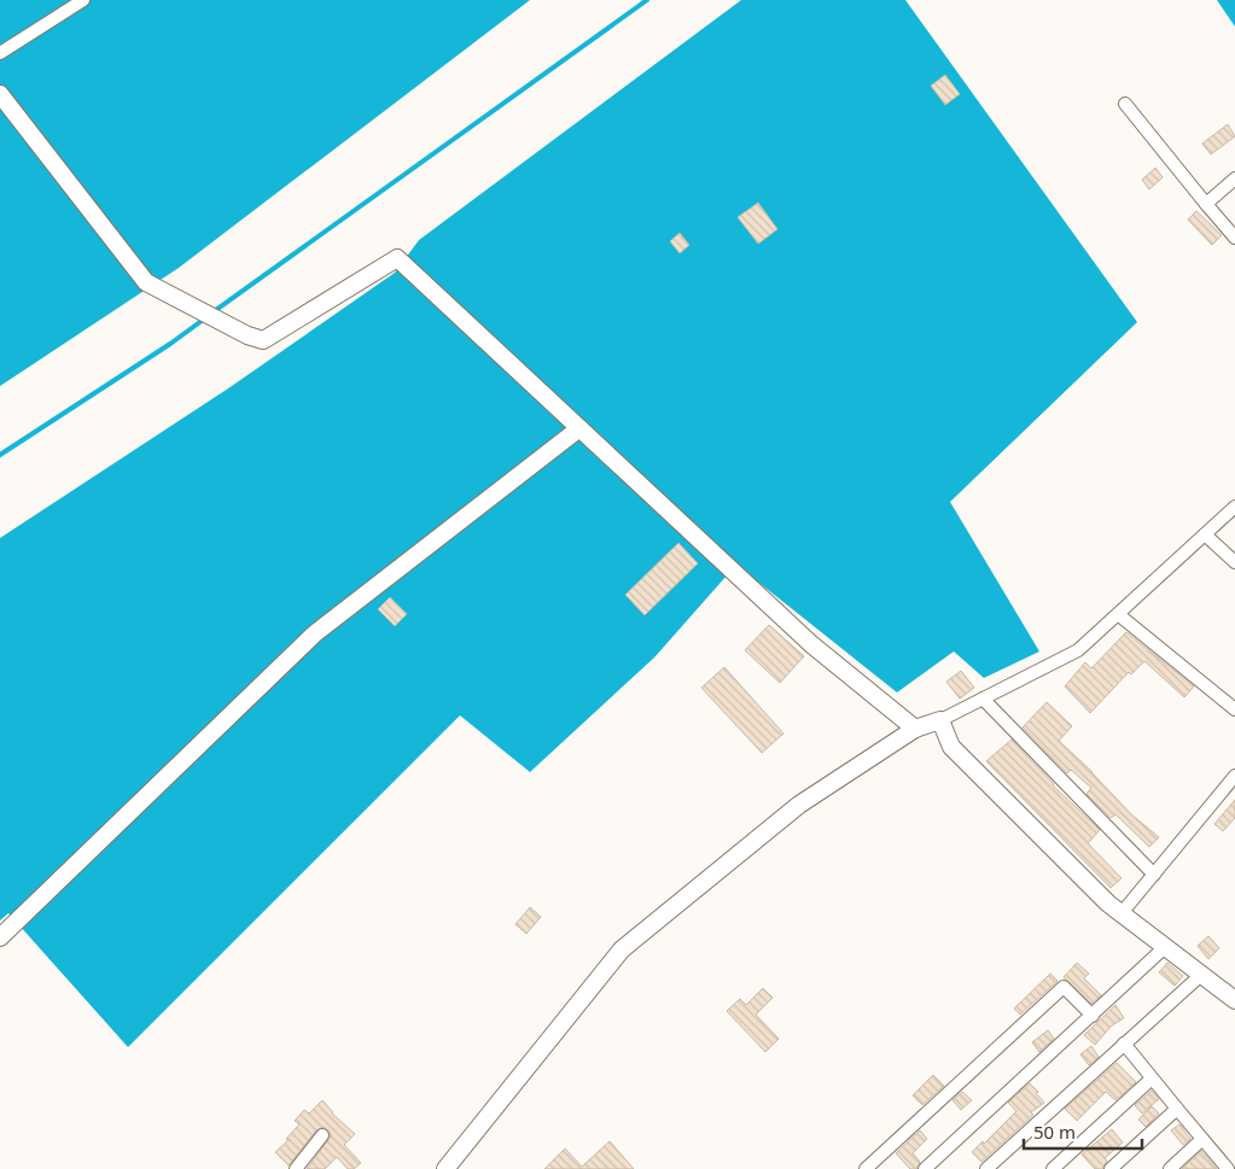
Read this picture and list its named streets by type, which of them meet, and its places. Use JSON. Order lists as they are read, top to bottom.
{
  "scale_bar": "50 m"
}
